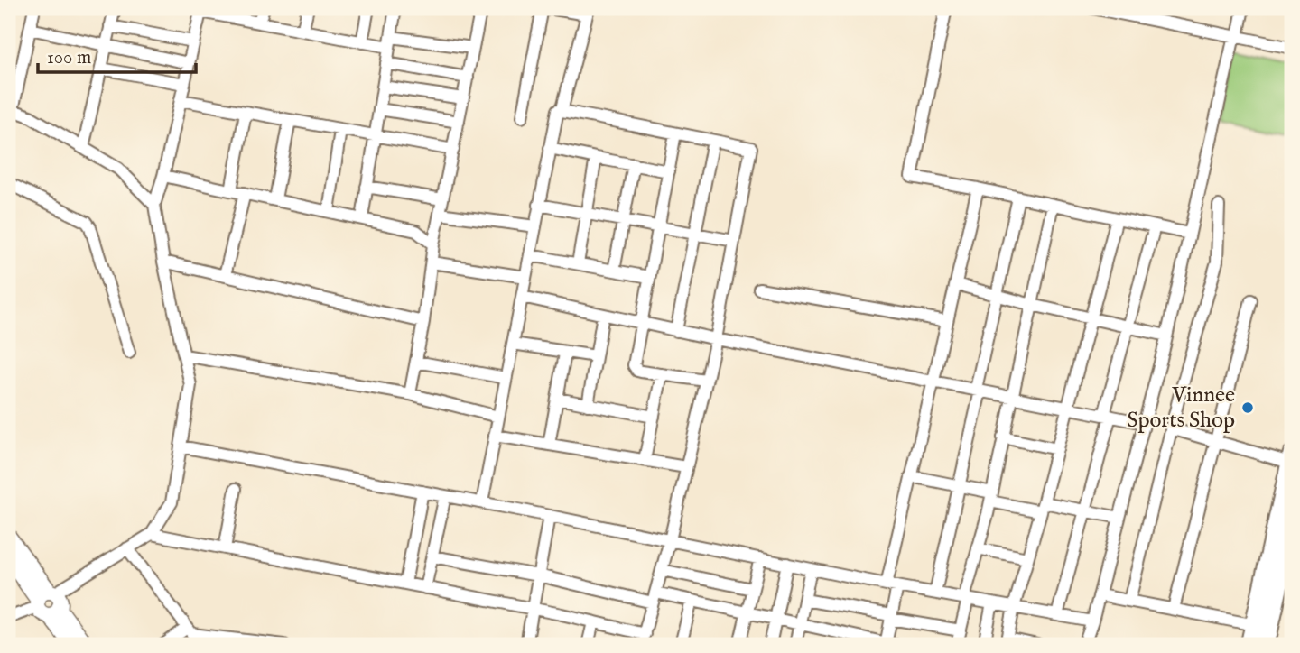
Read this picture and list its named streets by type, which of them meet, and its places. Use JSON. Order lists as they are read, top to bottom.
{
  "places": ["Vinnee Sports Shop"],
  "scale_bar": "100 m"
}
